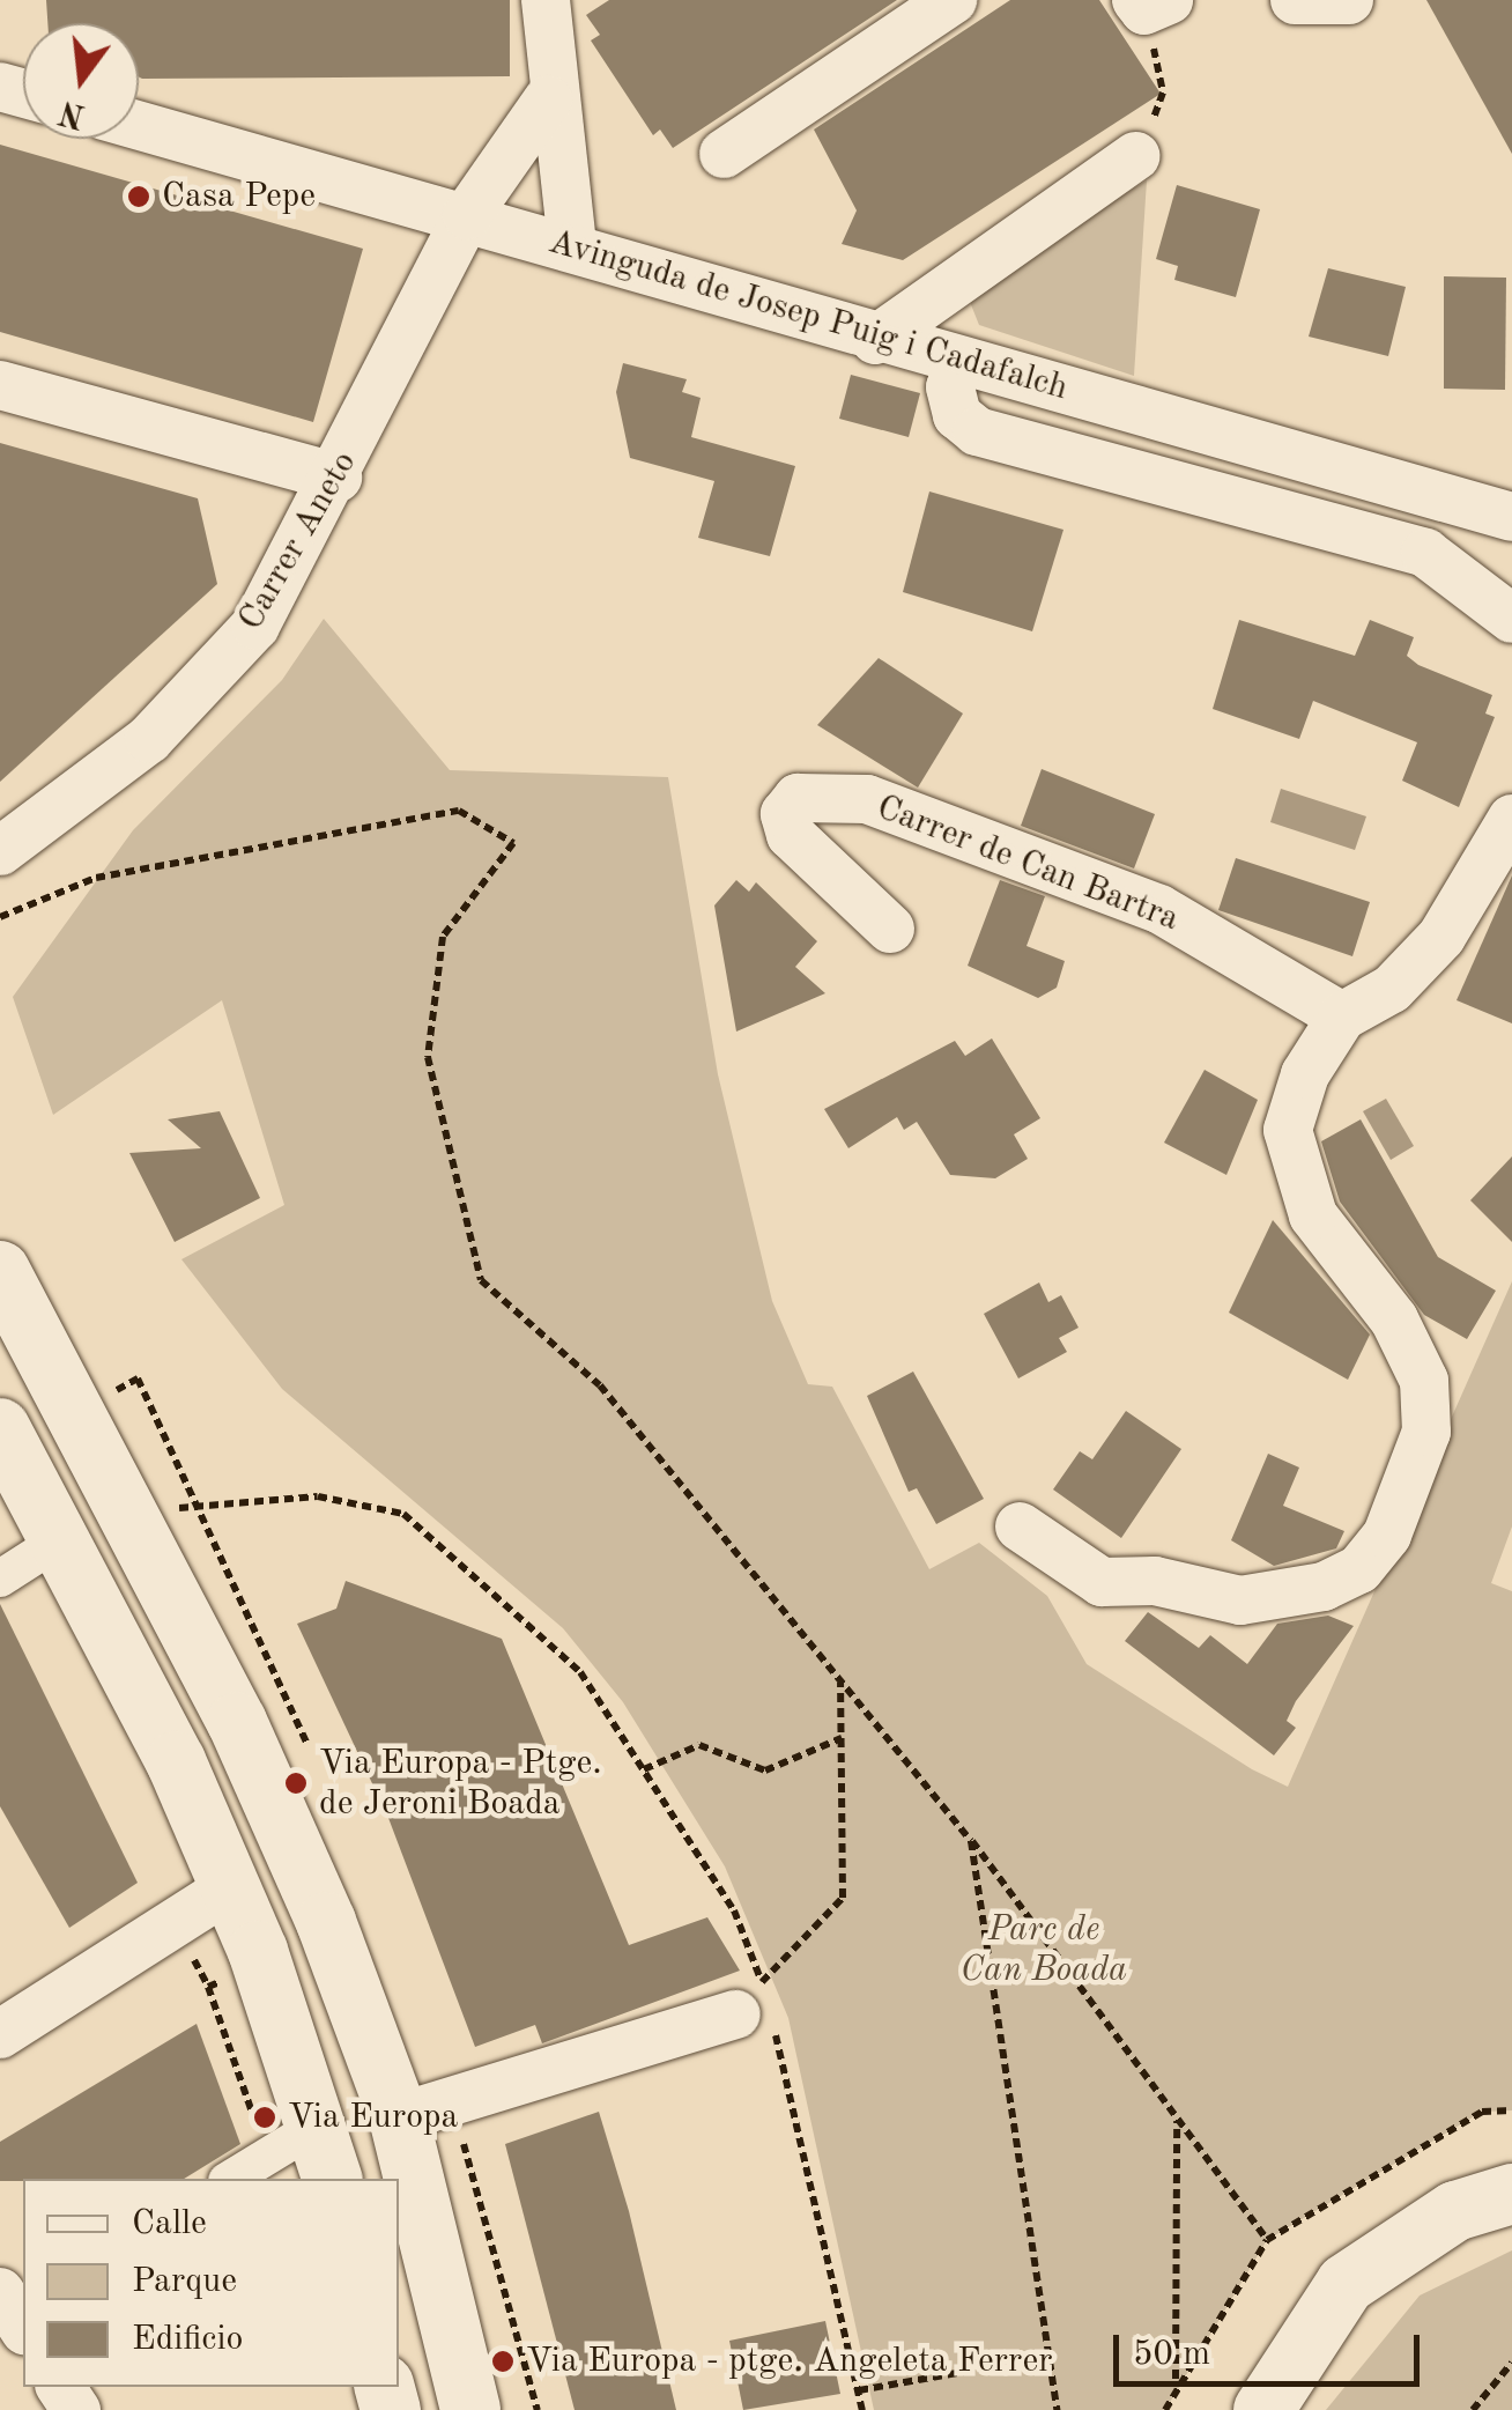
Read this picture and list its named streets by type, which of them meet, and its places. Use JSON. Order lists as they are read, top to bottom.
{
  "streets": {
    "street": ["Avinguda de Josep Puig i Cadafalch", "Carrer Aneto", "Carrer de Can Bartra"]
  },
  "crossings": [
    ["Avinguda de Josep Puig i Cadafalch", "Carrer Aneto"]
  ],
  "parks": ["Parc de Can Boada"],
  "places": [
    "Casa Pepe",
    "Via Europa - Ptge. de Jeroni Boada",
    "Via Europa",
    "Via Europa - ptge. Angeleta Ferrer"
  ],
  "legend": ["Calle", "Parque", "Edificio"],
  "scale_bar": "50 m",
  "north": "bottom"
}
